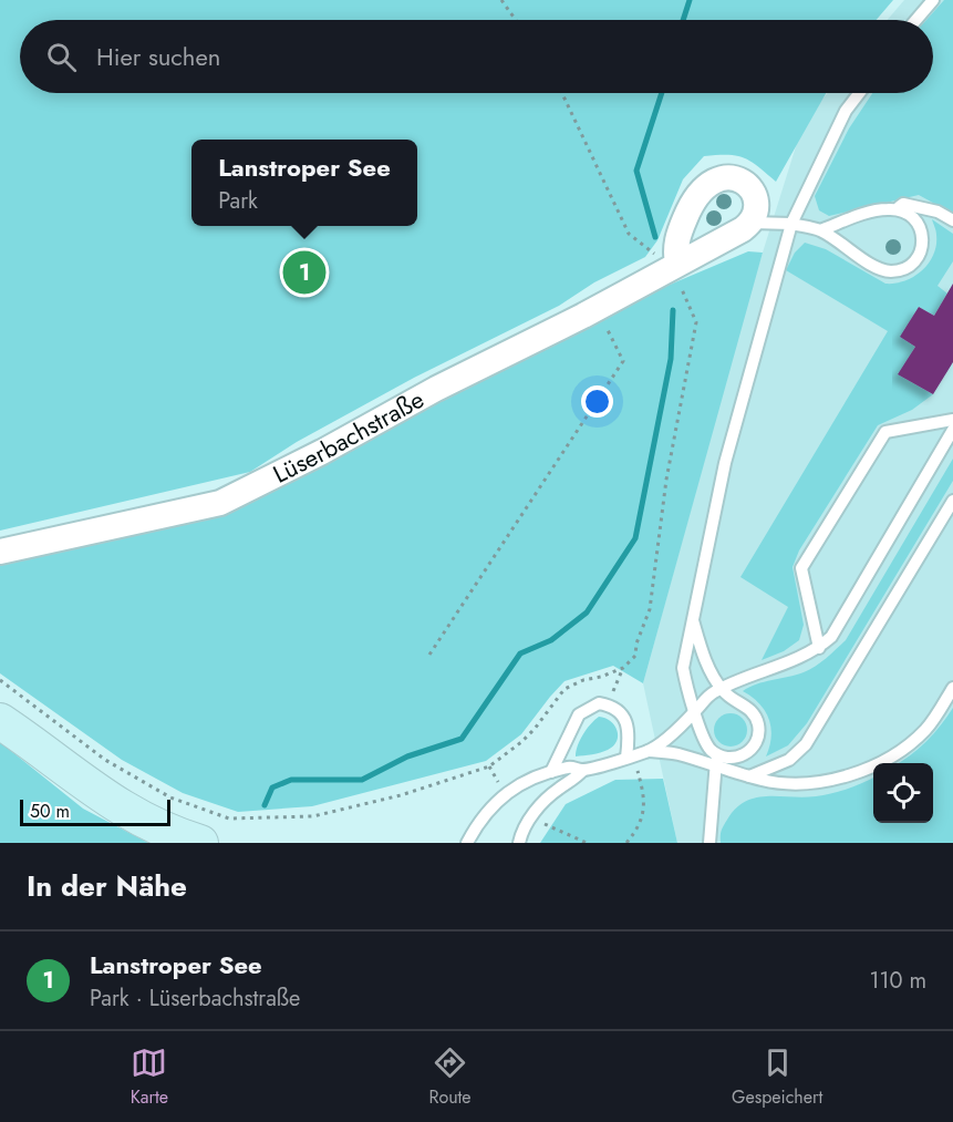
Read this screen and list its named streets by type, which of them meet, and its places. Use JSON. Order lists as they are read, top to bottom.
{
  "streets": {
    "street": ["Lüserbachstraße"]
  },
  "scale_bar": "50 m",
  "page": {
    "search": "Hier suchen",
    "popup": ["Lanstroper See", "Park"],
    "pins": "1",
    "scale": "50 m",
    "heading": "In der Nähe",
    "list": [
      {
        "mark": "1",
        "name": "Lanstroper See",
        "note": "Park · Lüserbachstraße",
        "value": "110 m"
      }
    ],
    "nav": ["Karte", "Route", "Gespeichert"]
  }
}
